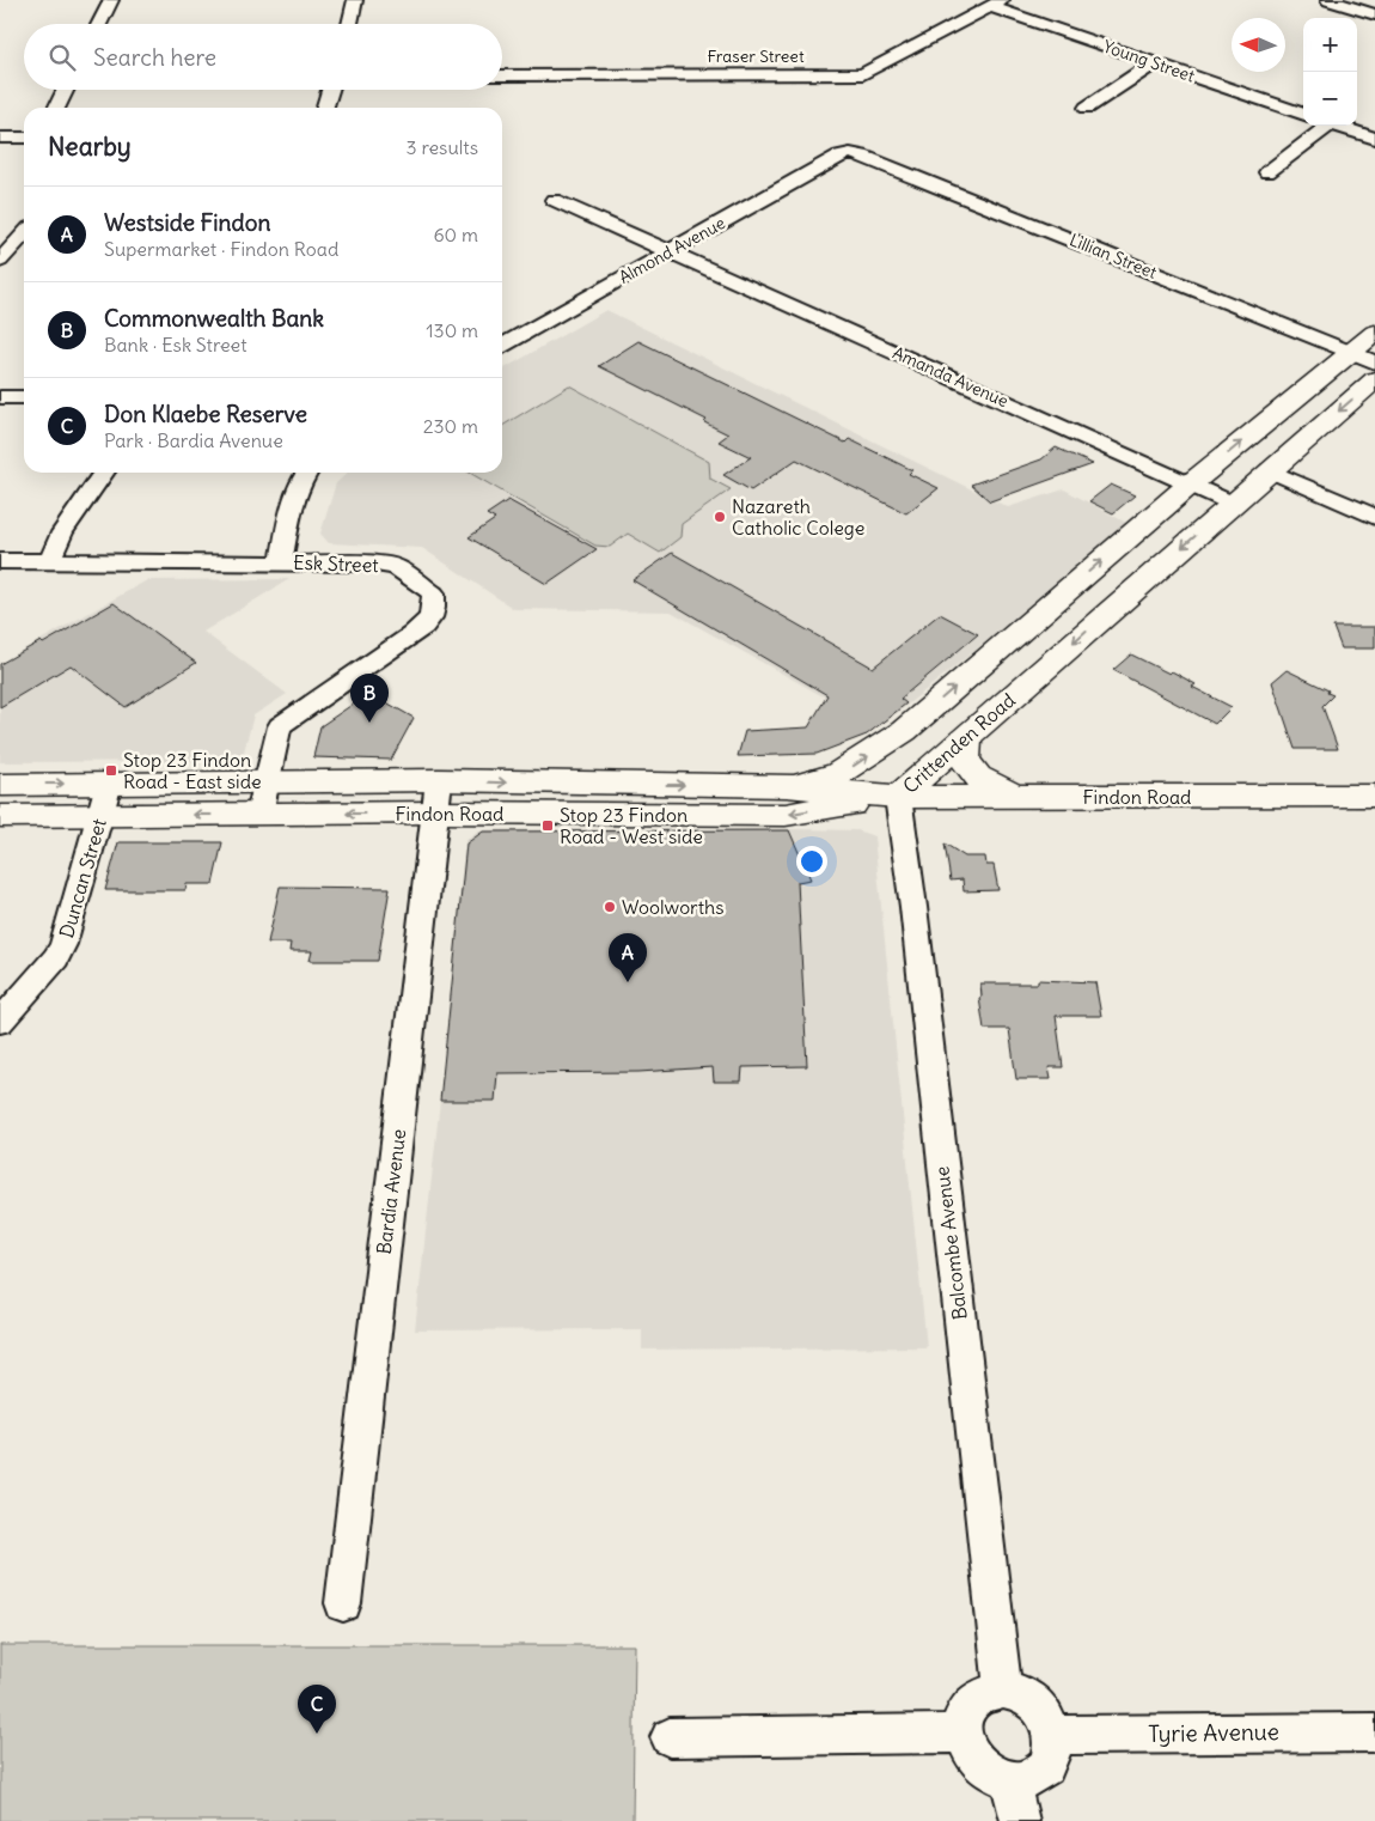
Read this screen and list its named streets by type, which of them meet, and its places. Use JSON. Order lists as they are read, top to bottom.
{
  "streets": {
    "main road": ["Crittenden Road", "Findon Road"],
    "street": [
      "Fraser Street",
      "Young Street",
      "Almond Avenue",
      "Lillian Street",
      "Amanda Avenue",
      "Esk Street",
      "Duncan Street",
      "Bardia Avenue",
      "Balcombe Avenue",
      "Tyrie Avenue"
    ]
  },
  "crossings": [
    ["Fraser Street", "Young Street"],
    ["Almond Avenue", "Lillian Street"],
    ["Almond Avenue", "Amanda Avenue"],
    ["Lillian Street", "Crittenden Road"],
    ["Amanda Avenue", "Crittenden Road"],
    ["Esk Street", "Findon Road"],
    ["Crittenden Road", "Findon Road"],
    ["Crittenden Road", "Balcombe Avenue"],
    ["Findon Road", "Duncan Street"],
    ["Findon Road", "Bardia Avenue"],
    ["Findon Road", "Balcombe Avenue"],
    ["Balcombe Avenue", "Tyrie Avenue"]
  ],
  "places": {
    "other": ["Nazareth Catholic Colege", "Woolworths"],
    "transit": ["Stop 23 Findon Road - East side", "Stop 23 Findon Road - West side"]
  },
  "north": "left",
  "page": {
    "map_buttons": ["+", "−"],
    "search": "Search here",
    "heading": ["Nearby", "3 results"],
    "list": [
      {
        "mark": "A",
        "name": "Westside Findon",
        "note": "Supermarket · Findon Road",
        "value": "60 m"
      },
      {
        "mark": "B",
        "name": "Commonwealth Bank",
        "note": "Bank · Esk Street",
        "value": "130 m"
      },
      {
        "mark": "C",
        "name": "Don Klaebe Reserve",
        "note": "Park · Bardia Avenue",
        "value": "230 m"
      }
    ],
    "pins": ["B", "A", "C"]
  }
}
